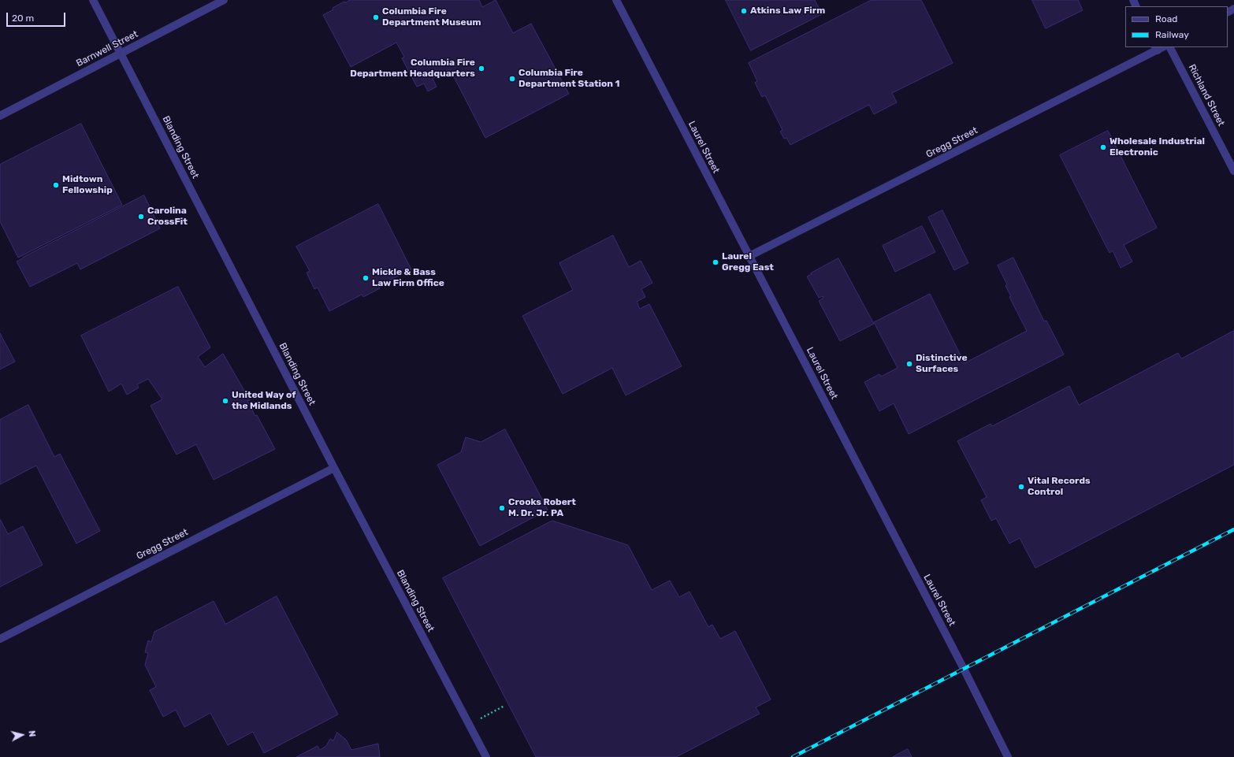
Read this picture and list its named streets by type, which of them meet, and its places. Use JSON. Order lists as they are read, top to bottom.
{
  "streets": {
    "street": [
      "Barnwell Street",
      "Richland Street",
      "Gregg Street",
      "Blanding Street",
      "Laurel Street"
    ]
  },
  "crossings": [
    ["Barnwell Street", "Blanding Street"],
    ["Gregg Street", "Blanding Street"],
    ["Gregg Street", "Laurel Street"]
  ],
  "places": [
    "Atkins Law Firm",
    "Columbia Fire Department Museum",
    "Columbia Fire Department Headquarters",
    "Columbia Fire Department Station 1",
    "Wholesale Industrial Electronic",
    "Midtown Fellowship",
    "Carolina CrossFit",
    "Laurel Gregg East",
    "Mickle & Bass Law Firm Office",
    "Distinctive Surfaces",
    "United Way of the Midlands",
    "Vital Records Control",
    "Crooks Robert M. Dr. Jr. PA"
  ],
  "legend": ["Road", "Railway"],
  "scale_bar": "20 m",
  "north": "right"
}
